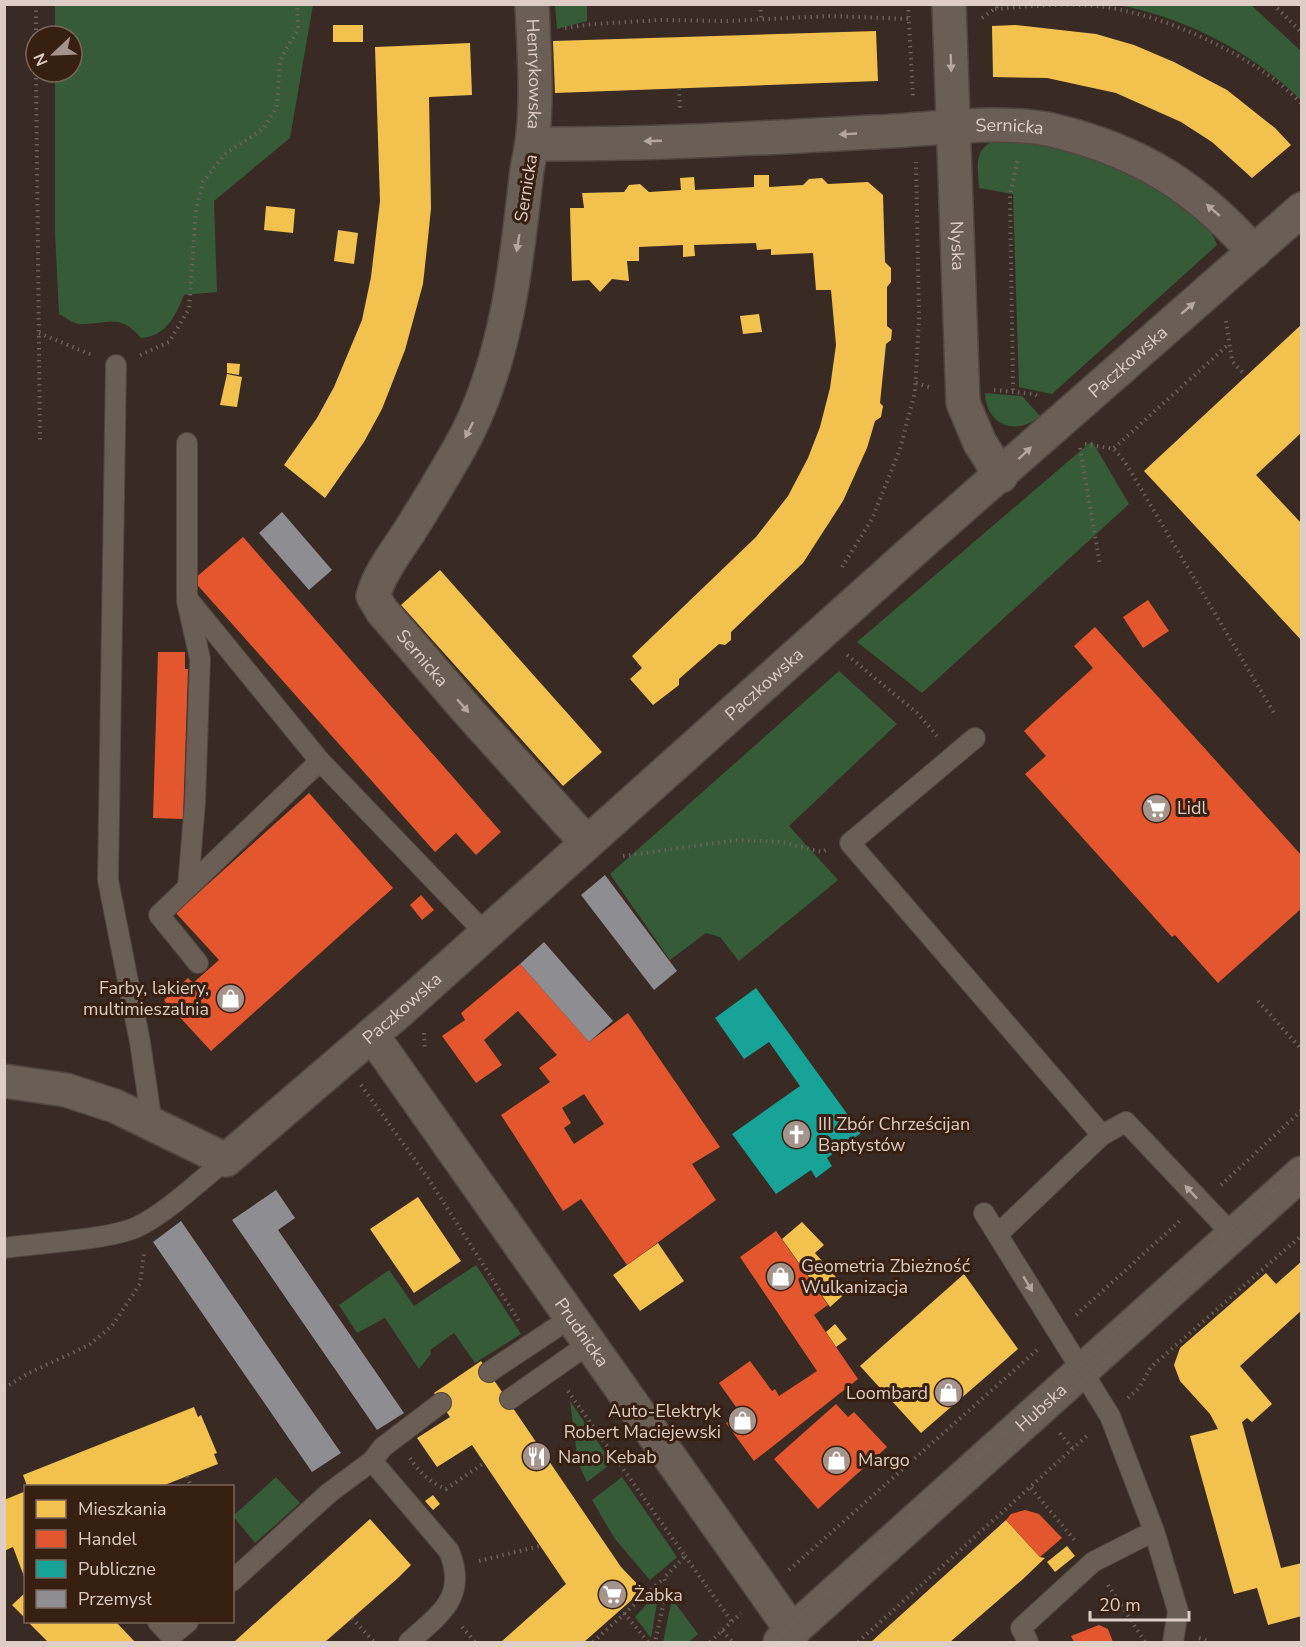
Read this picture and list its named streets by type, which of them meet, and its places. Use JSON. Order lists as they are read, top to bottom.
{
  "streets": {
    "street": [
      "Henrykowska",
      "Sernicka",
      "Nyska",
      "Paczkowska",
      "Prudnicka",
      "Hubska"
    ]
  },
  "crossings": [
    ["Henrykowska", "Sernicka"],
    ["Sernicka", "Nyska"],
    ["Sernicka", "Paczkowska"],
    ["Nyska", "Paczkowska"],
    ["Paczkowska", "Prudnicka"],
    ["Prudnicka", "Hubska"]
  ],
  "places": {
    "supermarket": ["Lidl", "Żabka"],
    "shop": [
      "Farby, lakiery, multimieszalnia",
      "Geometria Zbieżność Wulkanizacja",
      "Loombard",
      "Auto-Elektryk Robert Maciejewski",
      "Margo"
    ],
    "church": ["III Zbór Chrześcijan Baptystów"],
    "restaurant": ["Nano Kebab"]
  },
  "legend": [
    "Mieszkania",
    "Handel",
    "Publiczne",
    "Przemysł"
  ],
  "scale_bar": "20 m",
  "north": "bottom left"
}
